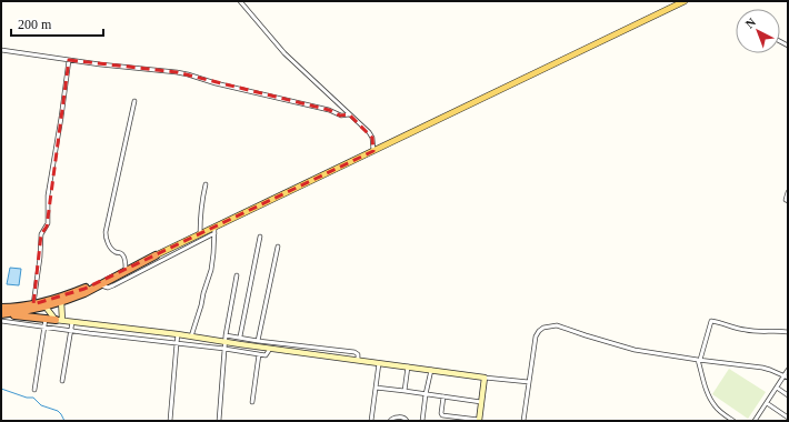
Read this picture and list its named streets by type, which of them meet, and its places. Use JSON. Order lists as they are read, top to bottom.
{
  "scale_bar": "200 m",
  "north": "top left"
}
